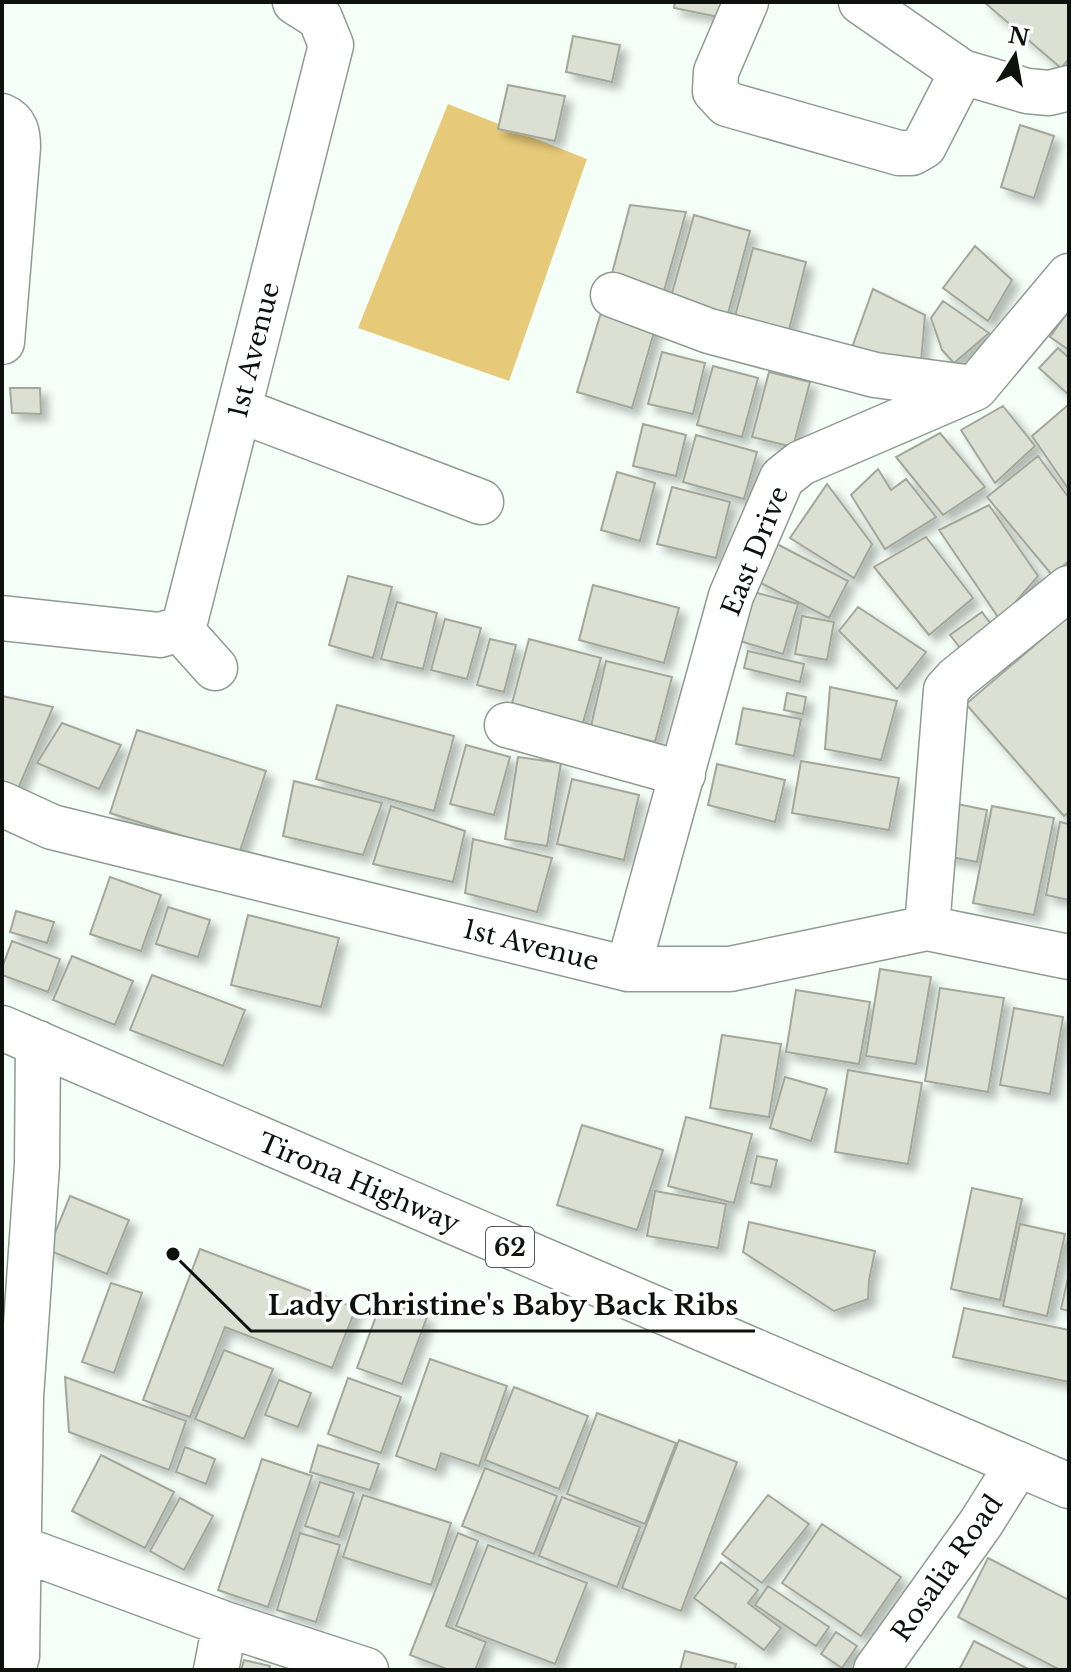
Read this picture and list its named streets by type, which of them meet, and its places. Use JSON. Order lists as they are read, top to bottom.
{
  "streets": {
    "street": [
      "1st Avenue",
      "East Drive",
      "Tirona Highway",
      "62",
      "Rosalia Road"
    ]
  },
  "crossings": [
    ["1st Avenue", "East Drive"],
    ["Tirona Highway", "Rosalia Road"]
  ],
  "places": ["Lady Christine's Baby Back Ribs"],
  "north": "top"
}
